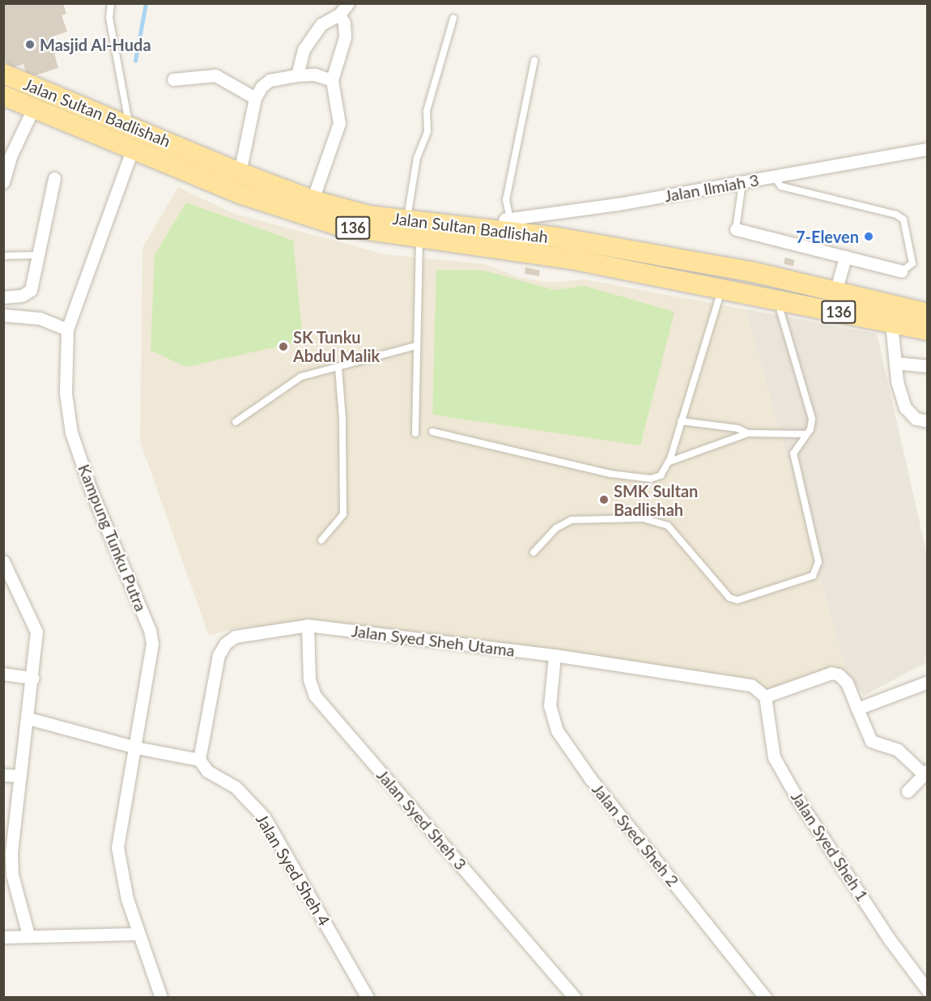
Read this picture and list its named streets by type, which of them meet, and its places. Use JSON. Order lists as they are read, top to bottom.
{
  "streets": {
    "main road": ["Jalan Sultan Badlishah", "136"],
    "street": [
      "Jalan Ilmiah 3",
      "Kampung Tunku Putra",
      "Jalan Syed Sheh Utama",
      "Jalan Syed Sheh 3",
      "Jalan Syed Sheh 2",
      "Jalan Syed Sheh 1",
      "Jalan Syed Sheh 4"
    ]
  },
  "crossings": [
    ["Jalan Sultan Badlishah", "Jalan Ilmiah 3"],
    ["Jalan Sultan Badlishah", "Kampung Tunku Putra"],
    ["Jalan Syed Sheh Utama", "Jalan Syed Sheh 3"],
    ["Jalan Syed Sheh Utama", "Jalan Syed Sheh 2"],
    ["Jalan Syed Sheh Utama", "Jalan Syed Sheh 1"],
    ["Jalan Syed Sheh Utama", "Jalan Syed Sheh 4"]
  ],
  "places": [
    "Masjid Al-Huda",
    "7-Eleven",
    "SK Tunku Abdul Malik",
    "SMK Sultan Badlishah"
  ]
}
